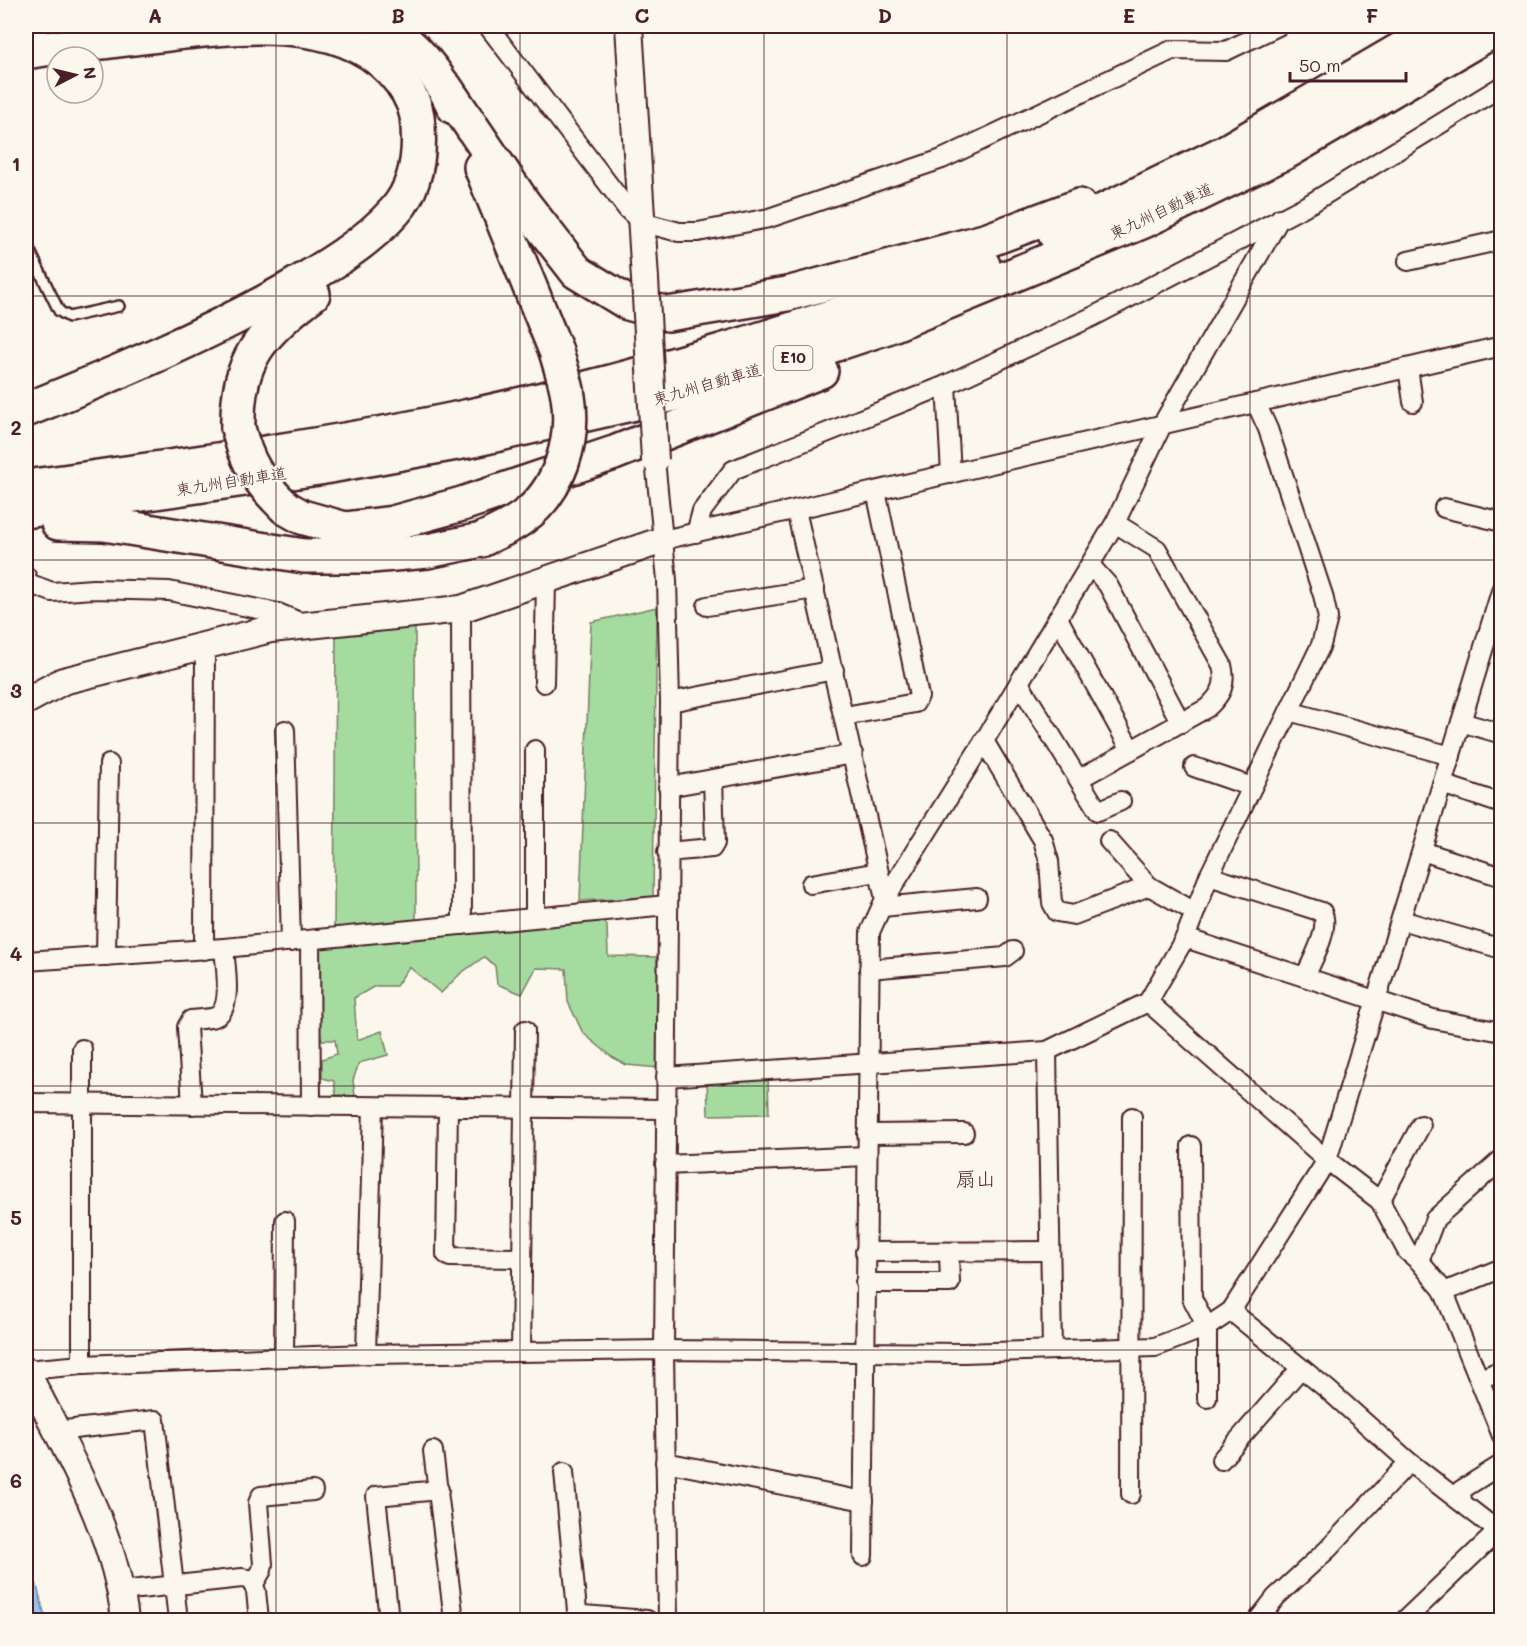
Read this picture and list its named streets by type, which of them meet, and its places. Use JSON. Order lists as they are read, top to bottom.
{
  "streets": {
    "highway": ["東九州自動車道", "E10"]
  },
  "districts": ["扇山"],
  "scale_bar": "50 m",
  "north": "right",
  "grid": {
    "columns": [
      "A",
      "B",
      "C",
      "D",
      "E",
      "F"
    ],
    "rows": [
      "1",
      "2",
      "3",
      "4",
      "5",
      "6"
    ]
  }
}
